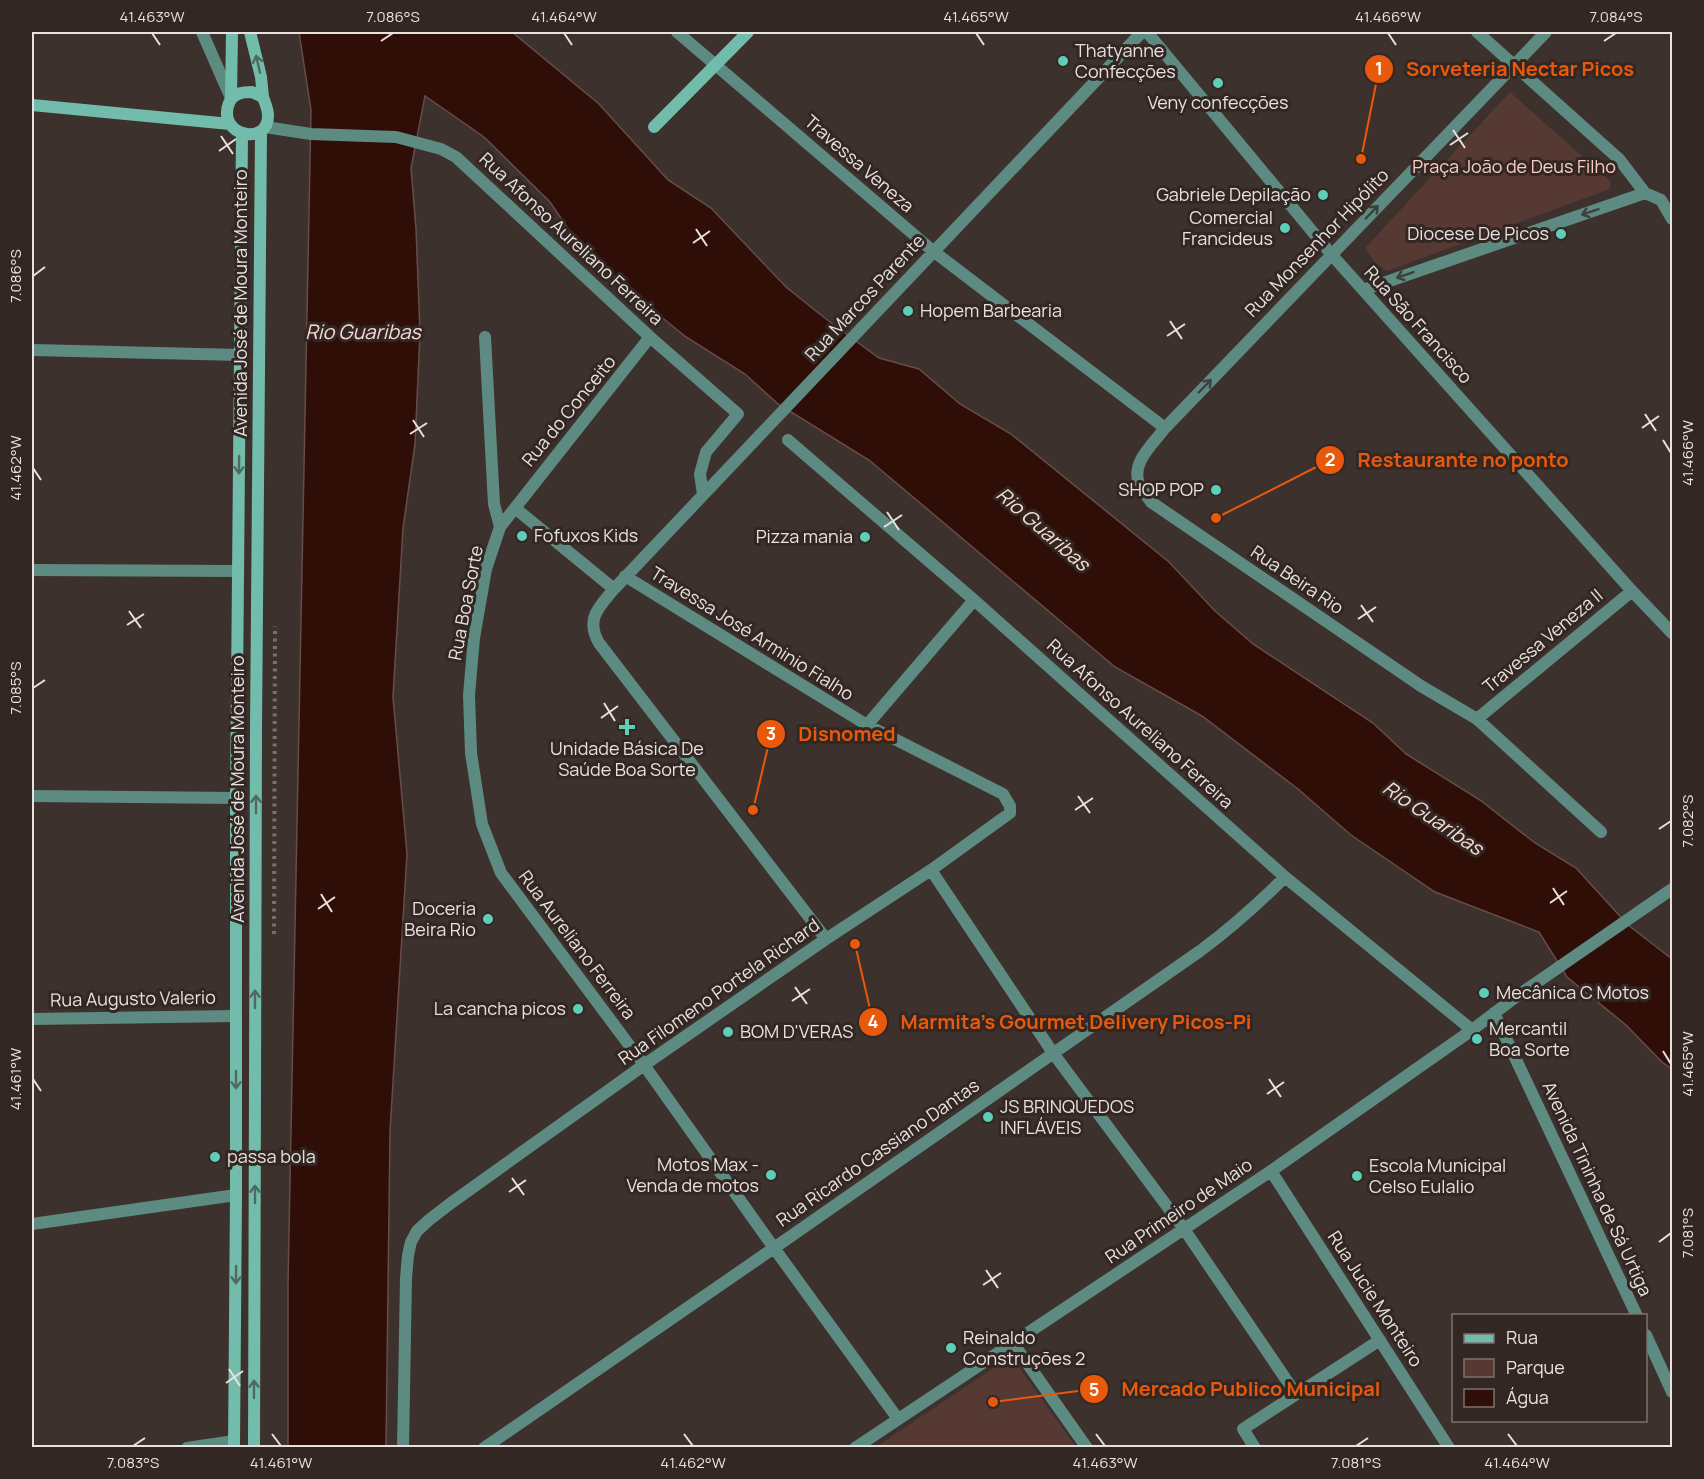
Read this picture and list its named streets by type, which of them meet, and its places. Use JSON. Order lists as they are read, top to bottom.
{
  "streets": {
    "main road": ["Avenida José de Moura Monteiro"],
    "street": [
      "Travessa Veneza",
      "Rua Afonso Aureliano Ferreira",
      "Rua Monsenhor Hipólito",
      "Rua Marcos Parente",
      "Rua São Francisco",
      "Rua do Conceito",
      "Rua Beira Rio",
      "Rua Boa Sorte",
      "Travessa José Arminio Fialho",
      "Travessa Veneza II",
      "Rua Aureliano Ferreira",
      "Rua Filomeno Portela Richard",
      "Rua Augusto Valerio",
      "Rua Ricardo Cassiano Dantas",
      "Avenida Tininha de Sá Urtiga",
      "Rua Primeiro de Maio",
      "Rua Jucie Monteiro"
    ]
  },
  "crossings": [
    ["Travessa Veneza", "Rua Monsenhor Hipólito"],
    ["Travessa Veneza", "Rua Marcos Parente"],
    ["Travessa Veneza", "Rua Beira Rio"],
    ["Rua Afonso Aureliano Ferreira", "Rua Marcos Parente"],
    ["Rua Afonso Aureliano Ferreira", "Avenida José de Moura Monteiro"],
    ["Rua Afonso Aureliano Ferreira", "Rua do Conceito"],
    ["Rua Afonso Aureliano Ferreira", "Rua Ricardo Cassiano Dantas"],
    ["Rua Afonso Aureliano Ferreira", "Rua Primeiro de Maio"],
    ["Rua Monsenhor Hipólito", "Rua São Francisco"],
    ["Rua Monsenhor Hipólito", "Rua Beira Rio"],
    ["Rua Marcos Parente", "Travessa José Arminio Fialho"],
    ["Rua Marcos Parente", "Rua Filomeno Portela Richard"],
    ["Avenida José de Moura Monteiro", "Rua Augusto Valerio"],
    ["Rua São Francisco", "Travessa Veneza II"],
    ["Rua Beira Rio", "Travessa Veneza II"],
    ["Rua Boa Sorte", "Rua Aureliano Ferreira"],
    ["Travessa José Arminio Fialho", "Rua Filomeno Portela Richard"],
    ["Rua Aureliano Ferreira", "Rua Filomeno Portela Richard"],
    ["Rua Aureliano Ferreira", "Rua Ricardo Cassiano Dantas"],
    ["Rua Aureliano Ferreira", "Rua Primeiro de Maio"],
    ["Avenida Tininha de Sá Urtiga", "Rua Primeiro de Maio"],
    ["Rua Primeiro de Maio", "Rua Jucie Monteiro"]
  ],
  "one_way": ["Rua Monsenhor Hipólito"],
  "water": ["Rio Guaribas"],
  "parks": ["Praça João de Deus Filho"],
  "places": {
    "other": [
      "Thatyanne Confecções",
      "Veny confecções",
      "Sorveteria Nectar Picos",
      "Gabriele Depilação",
      "Comercial Francideus",
      "Diocese De Picos",
      "Hopem Barbearia",
      "SHOP POP",
      "Restaurante no ponto",
      "Fofuxos Kids",
      "Pizza mania",
      "Disnomed",
      "Doceria Beira Rio",
      "Marmita’s Gourmet Delivery Picos-Pi",
      "Mecânica C Motos",
      "La cancha picos",
      "BOM D'VERAS",
      "Mercantil Boa Sorte",
      "JS BRINQUEDOS INFLÁVEIS",
      "passa bola",
      "Motos Max - Venda de motos",
      "Escola Municipal Celso Eulalio",
      "Reinaldo Construções 2",
      "Mercado Publico Municipal"
    ],
    "health": ["Unidade Básica De Saúde Boa Sorte"]
  },
  "legend": ["Rua", "Parque", "Água"],
  "coordinates": [
    "41.463°W",
    "7.086°S",
    "41.464°W",
    "41.465°W",
    "41.466°W",
    "7.084°S",
    "41.462°W",
    "7.085°S",
    "7.082°S",
    "41.461°W",
    "7.081°S",
    "7.083°S"
  ]
}
